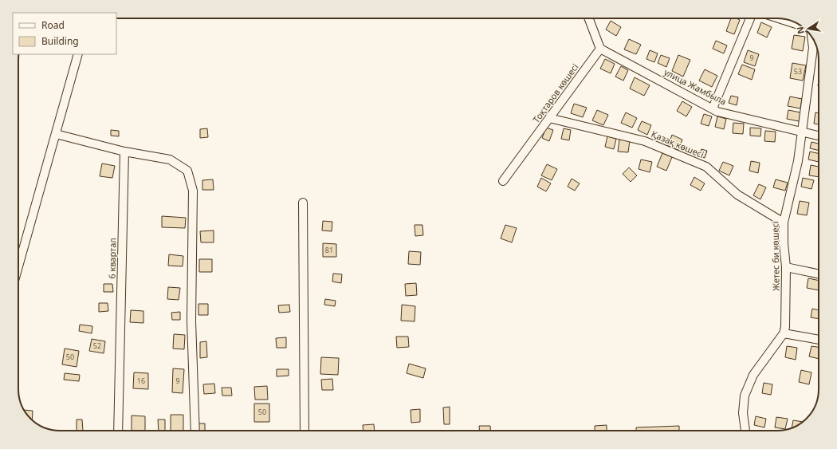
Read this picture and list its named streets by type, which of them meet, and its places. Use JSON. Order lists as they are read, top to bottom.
{
  "streets": {
    "street": [
      "улица Жамбыла",
      "Тоқтаров көшесі",
      "Қазақ көшесі",
      "Жетес би көшесі",
      "6 квартал"
    ]
  },
  "crossings": [
    ["улица Жамбыла", "Тоқтаров көшесі"],
    ["улица Жамбыла", "Жетес би көшесі"],
    ["Тоқтаров көшесі", "Қазақ көшесі"],
    ["Қазақ көшесі", "Жетес би көшесі"]
  ],
  "house_numbers": [
    "9",
    "53",
    "81",
    "52",
    "50",
    "16",
    "9",
    "50"
  ],
  "legend": ["Road", "Building"],
  "north": "left"
}
